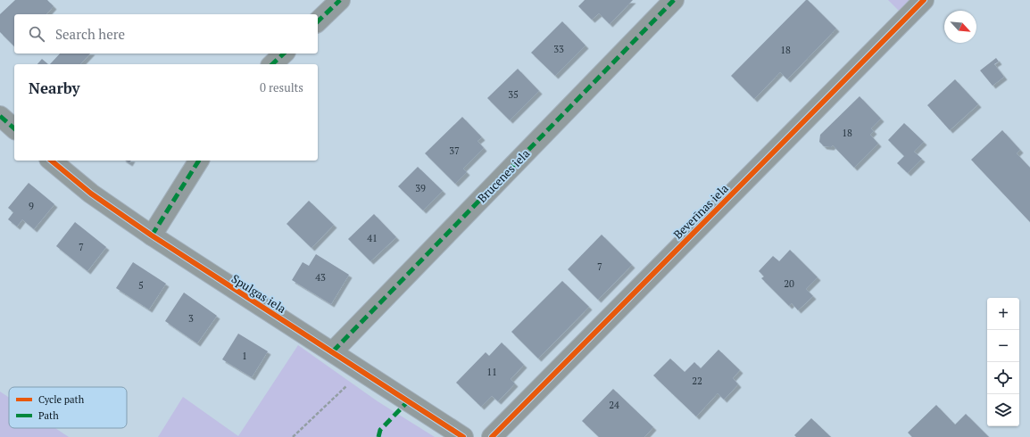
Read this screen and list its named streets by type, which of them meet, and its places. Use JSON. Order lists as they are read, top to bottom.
{
  "streets": {
    "street": ["Brucenes iela", "Beverīnas iela", "Spulgas iela"]
  },
  "crossings": [
    ["Brucenes iela", "Spulgas iela"]
  ],
  "house_numbers": [
    "33",
    "18",
    "35",
    "18",
    "37",
    "39",
    "9",
    "41",
    "7",
    "7",
    "43",
    "20",
    "5",
    "3",
    "1",
    "11",
    "22",
    "24"
  ],
  "legend": ["Cycle path", "Path"],
  "north": "bottom right",
  "page": {
    "search": "Search here",
    "heading": ["Nearby", "0 results"],
    "map_buttons": ["+", "−"]
  }
}
